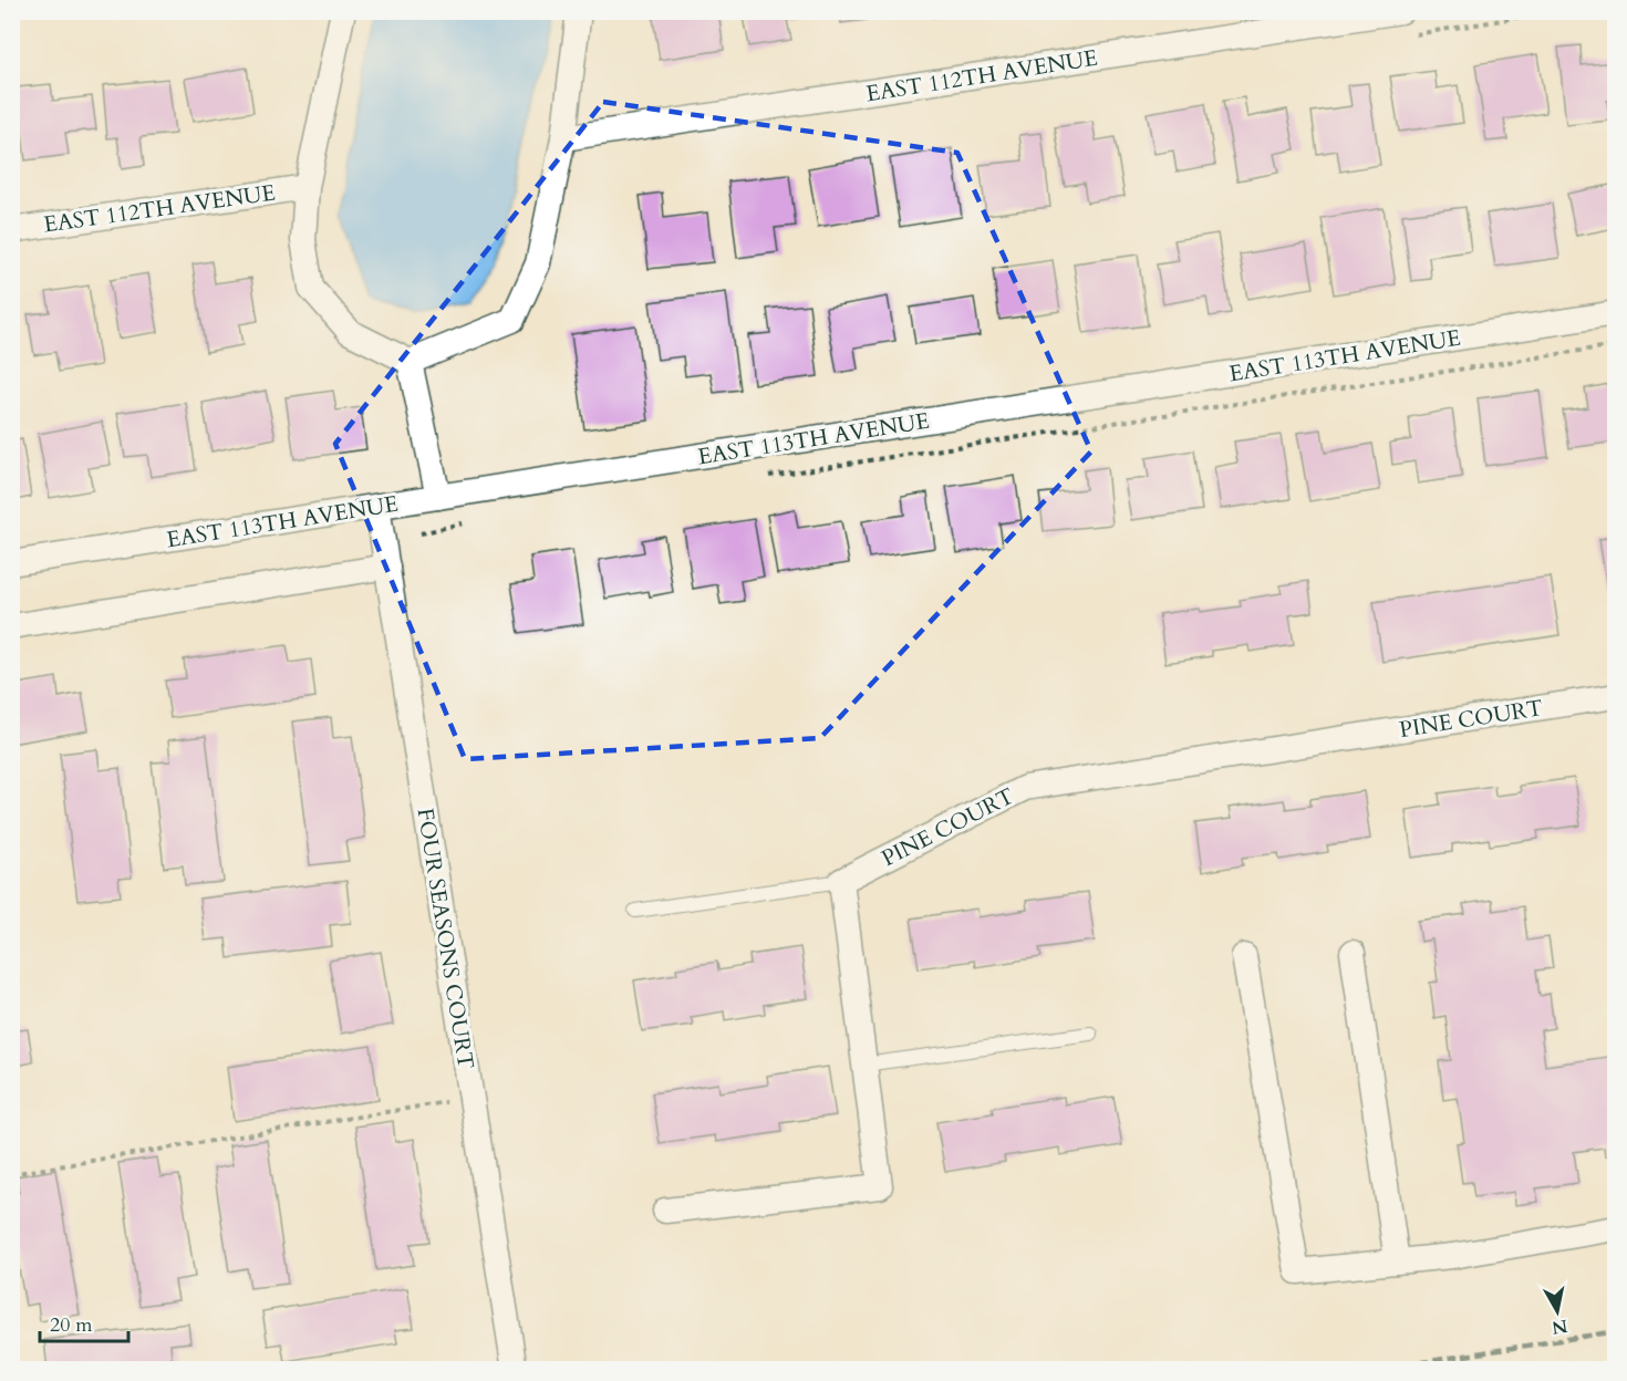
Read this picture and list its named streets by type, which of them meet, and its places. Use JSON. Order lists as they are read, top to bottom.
{
  "streets": {
    "street": [
      "EAST 112TH AVENUE",
      "EAST 113TH AVENUE",
      "PINE COURT",
      "FOUR SEASONS COURT"
    ]
  },
  "crossings": [
    ["EAST 113TH AVENUE", "FOUR SEASONS COURT"]
  ],
  "scale_bar": "20 m",
  "north": "bottom"
}
